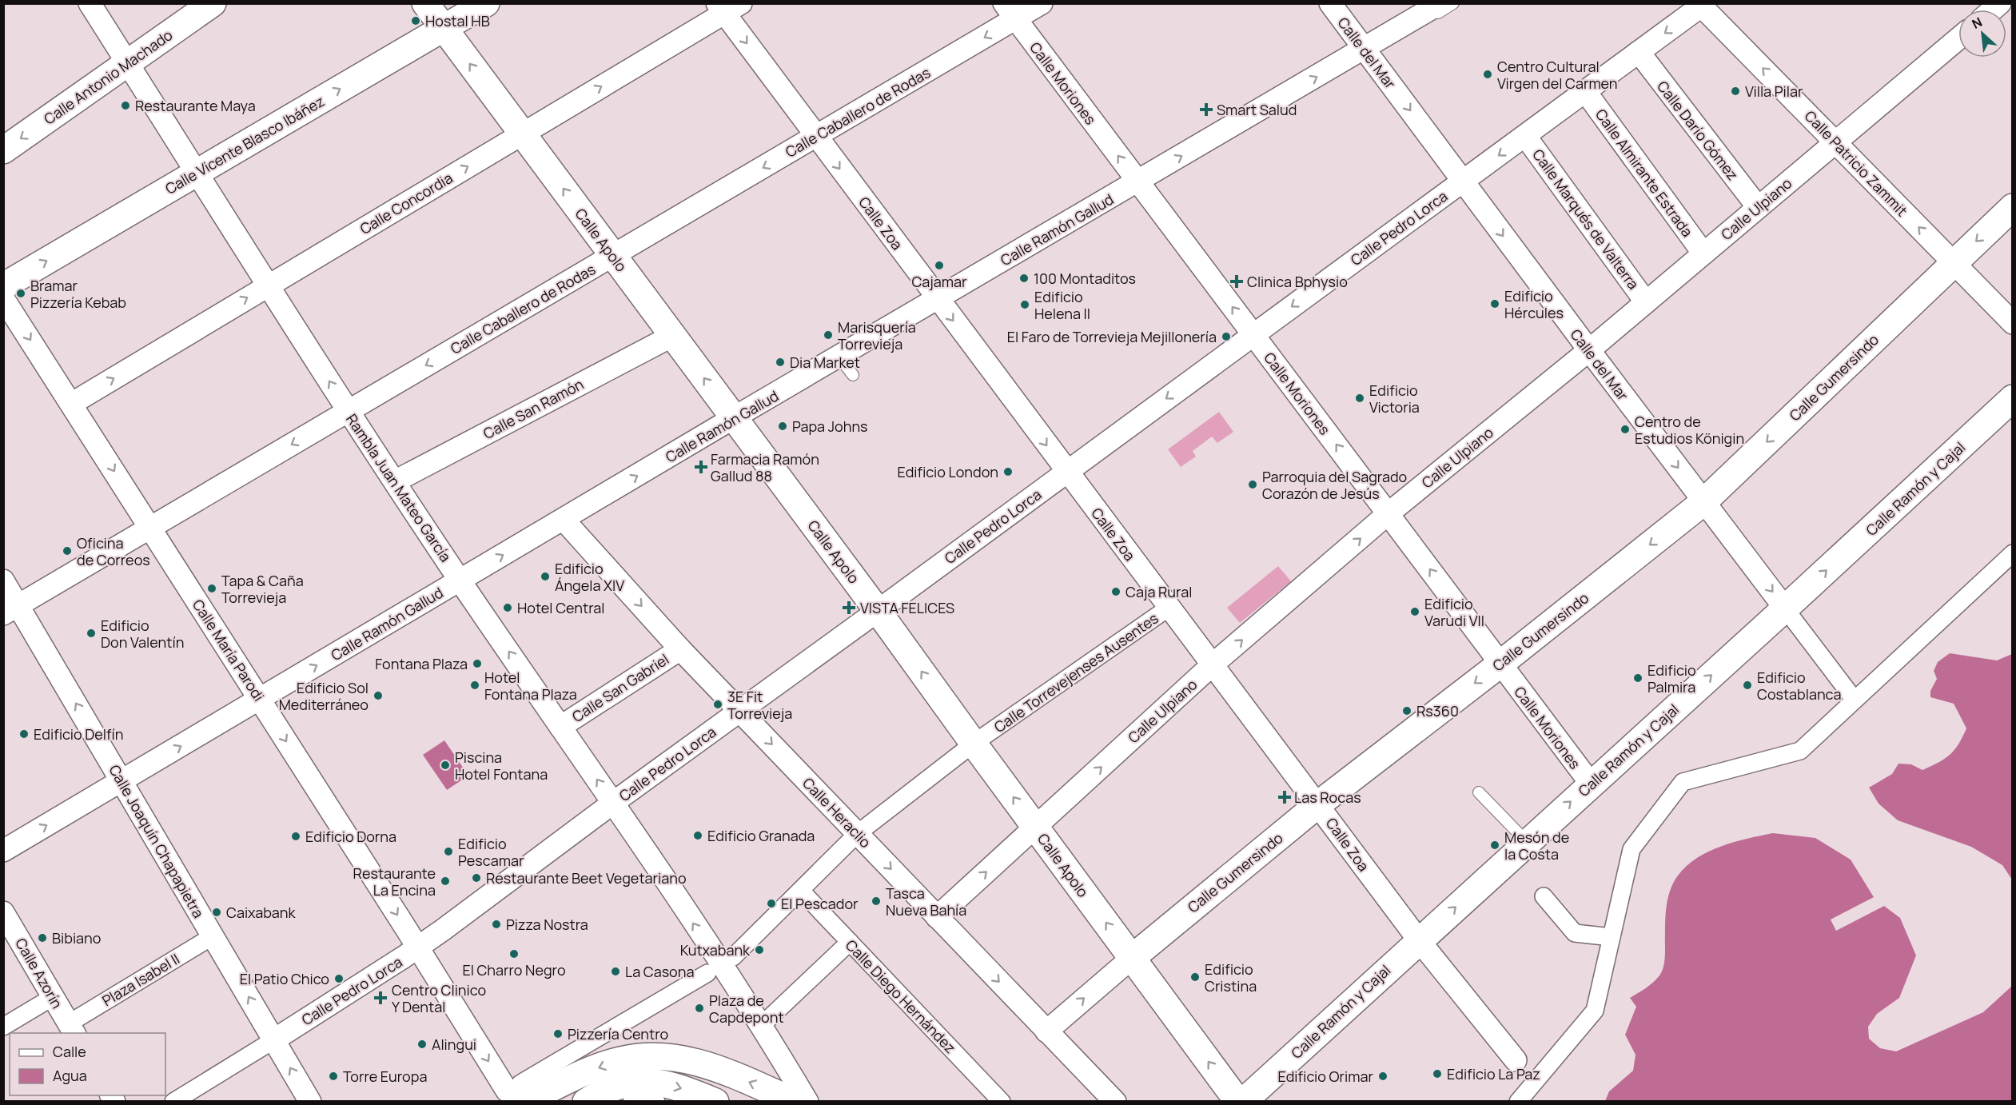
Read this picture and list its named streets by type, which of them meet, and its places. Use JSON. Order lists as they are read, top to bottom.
{
  "streets": {
    "street": [
      "Calle del Mar",
      "Calle Antonio Machado",
      "Calle Moriones",
      "Calle Caballero de Rodas",
      "Calle Darío Gómez",
      "Calle Vicente Blasco Ibáñez",
      "Calle Patricio Zammit",
      "Calle Almirante Estrada",
      "Calle Concordia",
      "Calle Ulpiano",
      "Calle Marqués de Valterra",
      "Calle Zoa",
      "Calle Pedro Lorca",
      "Calle Ramón Gallud",
      "Calle Apolo",
      "Calle Gumersindo",
      "Calle San Ramón",
      "Rambla Juan Mateo García",
      "Calle Ramón y Cajal",
      "Calle María Parodi",
      "Calle Torrevejenses Ausentes",
      "Calle San Gabriel",
      "Calle Heraclio",
      "Calle Joaquín Chapapietra",
      "Calle Azorín",
      "Plaza Isabel II",
      "Calle Diego Hernández"
    ]
  },
  "crossings": [
    ["Calle del Mar", "Calle Ulpiano"],
    ["Calle del Mar", "Calle Pedro Lorca"],
    ["Calle del Mar", "Calle Ramón Gallud"],
    ["Calle del Mar", "Calle Gumersindo"],
    ["Calle del Mar", "Calle Ramón y Cajal"],
    ["Calle Antonio Machado", "Rambla Juan Mateo García"],
    ["Calle Moriones", "Calle Caballero de Rodas"],
    ["Calle Moriones", "Calle Ulpiano"],
    ["Calle Moriones", "Calle Pedro Lorca"],
    ["Calle Moriones", "Calle Ramón Gallud"],
    ["Calle Moriones", "Calle Gumersindo"],
    ["Calle Moriones", "Calle Ramón y Cajal"],
    ["Calle Caballero de Rodas", "Calle Zoa"],
    ["Calle Caballero de Rodas", "Calle Apolo"],
    ["Calle Caballero de Rodas", "Rambla Juan Mateo García"],
    ["Calle Caballero de Rodas", "Calle María Parodi"],
    ["Calle Caballero de Rodas", "Calle Joaquín Chapapietra"],
    ["Calle Darío Gómez", "Calle Ulpiano"],
    ["Calle Darío Gómez", "Calle Pedro Lorca"],
    ["Calle Vicente Blasco Ibáñez", "Calle Apolo"],
    ["Calle Vicente Blasco Ibáñez", "Rambla Juan Mateo García"],
    ["Calle Patricio Zammit", "Calle Ulpiano"],
    ["Calle Patricio Zammit", "Calle Pedro Lorca"],
    ["Calle Patricio Zammit", "Calle Gumersindo"],
    ["Calle Almirante Estrada", "Calle Ulpiano"],
    ["Calle Almirante Estrada", "Calle Pedro Lorca"],
    ["Calle Concordia", "Calle Zoa"],
    ["Calle Concordia", "Calle Apolo"],
    ["Calle Concordia", "Rambla Juan Mateo García"],
    ["Calle Concordia", "Calle María Parodi"],
    ["Calle Ulpiano", "Calle Marqués de Valterra"],
    ["Calle Ulpiano", "Calle Zoa"],
    ["Calle Ulpiano", "Calle Apolo"],
    ["Calle Ulpiano", "Calle Heraclio"],
    ["Calle Marqués de Valterra", "Calle Pedro Lorca"],
    ["Calle Zoa", "Calle Pedro Lorca"],
    ["Calle Zoa", "Calle Ramón Gallud"],
    ["Calle Zoa", "Calle Gumersindo"],
    ["Calle Zoa", "Calle Ramón y Cajal"],
    ["Calle Zoa", "Calle Torrevejenses Ausentes"],
    ["Calle Pedro Lorca", "Calle Apolo"],
    ["Calle Pedro Lorca", "Rambla Juan Mateo García"],
    ["Calle Pedro Lorca", "Calle María Parodi"],
    ["Calle Pedro Lorca", "Calle Heraclio"],
    ["Calle Pedro Lorca", "Calle Joaquín Chapapietra"],
    ["Calle Ramón Gallud", "Calle Apolo"],
    ["Calle Ramón Gallud", "Rambla Juan Mateo García"],
    ["Calle Ramón Gallud", "Calle María Parodi"],
    ["Calle Ramón Gallud", "Calle Heraclio"],
    ["Calle Ramón Gallud", "Calle Joaquín Chapapietra"],
    ["Calle Apolo", "Calle Gumersindo"],
    ["Calle Apolo", "Calle San Ramón"],
    ["Calle Gumersindo", "Calle Heraclio"],
    ["Calle San Ramón", "Rambla Juan Mateo García"],
    ["Rambla Juan Mateo García", "Calle San Gabriel"],
    ["Calle San Gabriel", "Calle Heraclio"],
    ["Calle Joaquín Chapapietra", "Plaza Isabel II"],
    ["Calle Azorín", "Plaza Isabel II"]
  ],
  "one_way": [
    "Calle del Mar",
    "Calle Antonio Machado",
    "Calle Moriones",
    "Calle Caballero de Rodas",
    "Calle Vicente Blasco Ibáñez",
    "Calle Patricio Zammit",
    "Calle Concordia",
    "Calle Ulpiano",
    "Calle Zoa",
    "Calle Pedro Lorca",
    "Calle Ramón Gallud",
    "Calle Apolo",
    "Rambla Juan Mateo García",
    "Calle María Parodi",
    "Calle Heraclio",
    "Calle Joaquín Chapapietra"
  ],
  "places": {
    "other": [
      "Hostal HB",
      "Centro Cultural Virgen del Carmen",
      "Villa Pilar",
      "Restaurante Maya",
      "Cajamar",
      "100 Montaditos",
      "Bramar Pizzería Kebab",
      "Edificio Hércules",
      "Edificio Helena II",
      "Marisquería Torrevieja",
      "El Faro de Torrevieja Mejillonería",
      "Dia Market",
      "Edificio Victoria",
      "Papa Johns",
      "Centro de Estudios Königin",
      "Edificio London",
      "Parroquia del Sagrado Corazón de Jesús",
      "Oficina de Correos",
      "Edificio Ángela XIV",
      "Tapa & Caña Torrevieja",
      "Caja Rural",
      "Hotel Central",
      "Edificio Varudi VII",
      "Edificio Don Valentín",
      "Fontana Plaza",
      "Edificio Palmira",
      "Hotel Fontana Plaza",
      "Edificio Costablanca",
      "Edificio Sol Mediterráneo",
      "3E Fit Torrevieja",
      "Rs360",
      "Edificio Delfín",
      "Piscina Hotel Fontana",
      "Edificio Granada",
      "Edificio Dorna",
      "Mesón de la Costa",
      "Edificio Pescamar",
      "Restaurante Beet Vegetariano",
      "Restaurante La Encina",
      "Tasca Nueva Bahía",
      "El Pescador",
      "Caixabank",
      "Pizza Nostra",
      "Bibiano",
      "Kutxabank",
      "El Charro Negro",
      "La Casona",
      "Edificio Cristina",
      "El Patio Chico",
      "Plaza de Capdepont",
      "Pizzería Centro",
      "Alingui",
      "Edificio La Paz",
      "Torre Europa",
      "Edificio Orimar"
    ],
    "health": [
      "Smart Salud",
      "Clinica Bphysio",
      "Farmacia Ramón Gallud 88",
      "VISTA FELICES",
      "Las Rocas",
      "Centro Clinico Y Dental"
    ]
  },
  "legend": ["Calle", "Agua"],
  "north": "top left"
}
